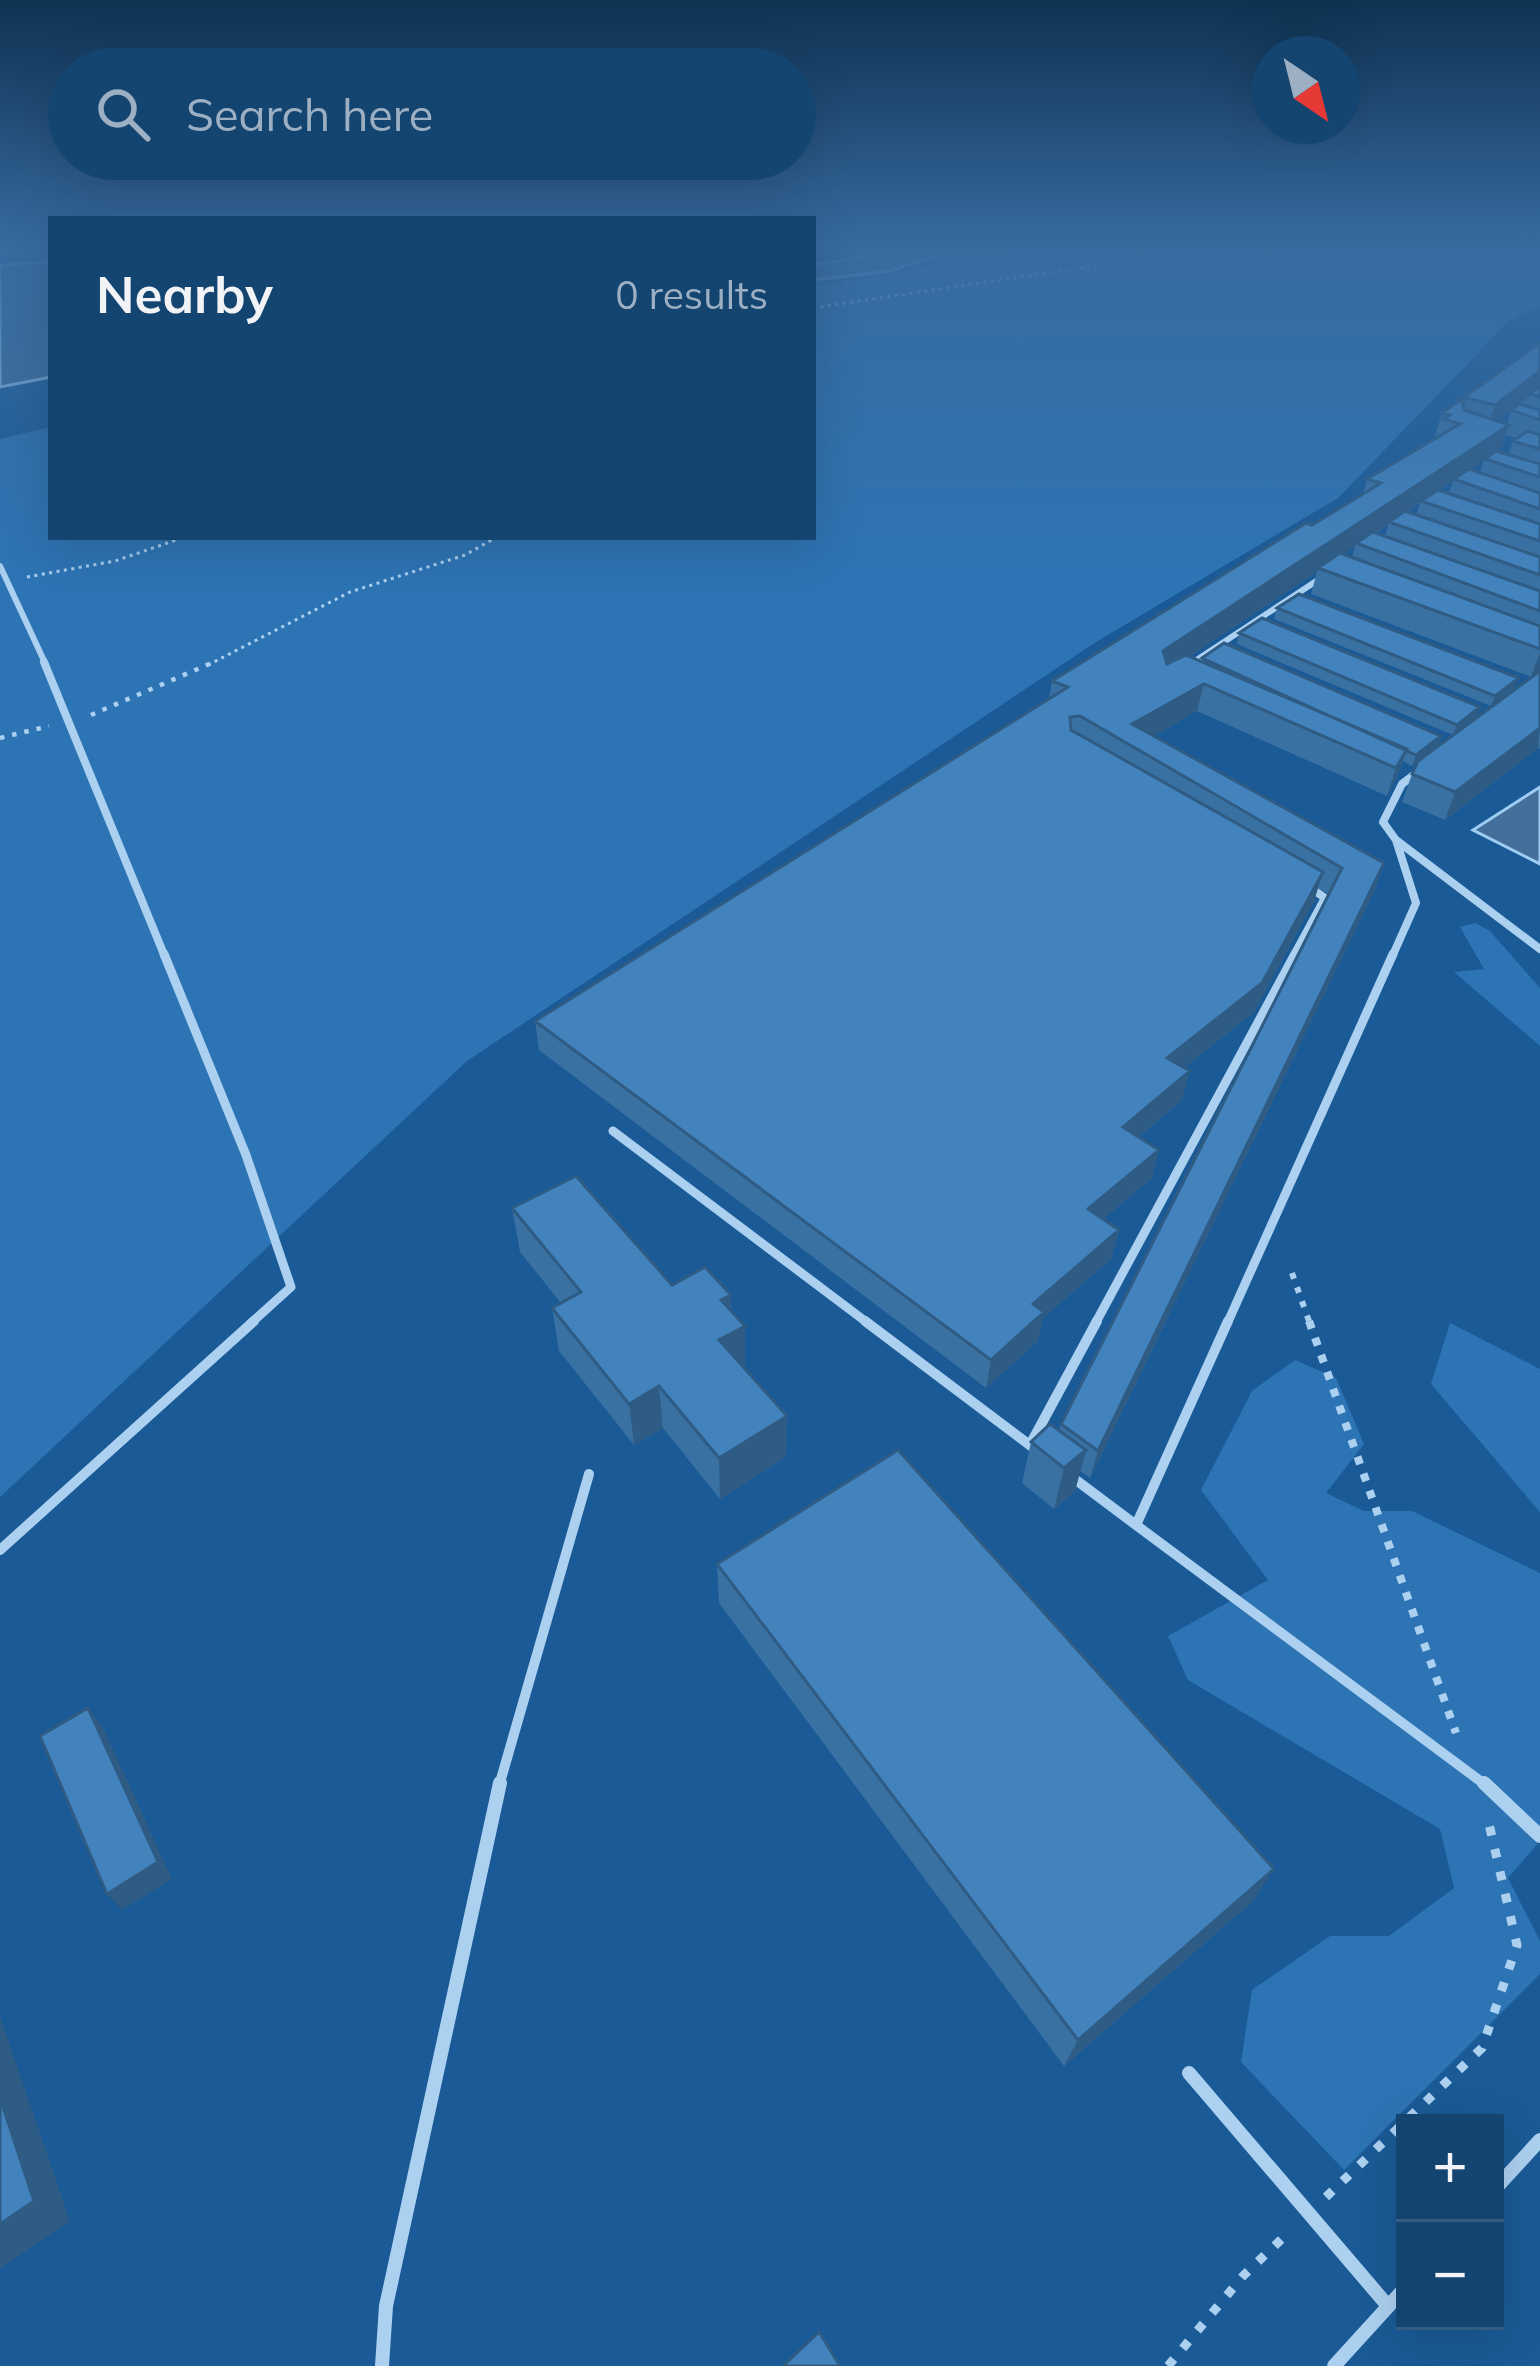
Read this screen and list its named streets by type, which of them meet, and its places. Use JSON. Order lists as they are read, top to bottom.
{
  "north": "bottom right",
  "page": {
    "search": "Search here",
    "heading": ["Nearby", "0 results"],
    "map_buttons": ["+", "−"]
  }
}
